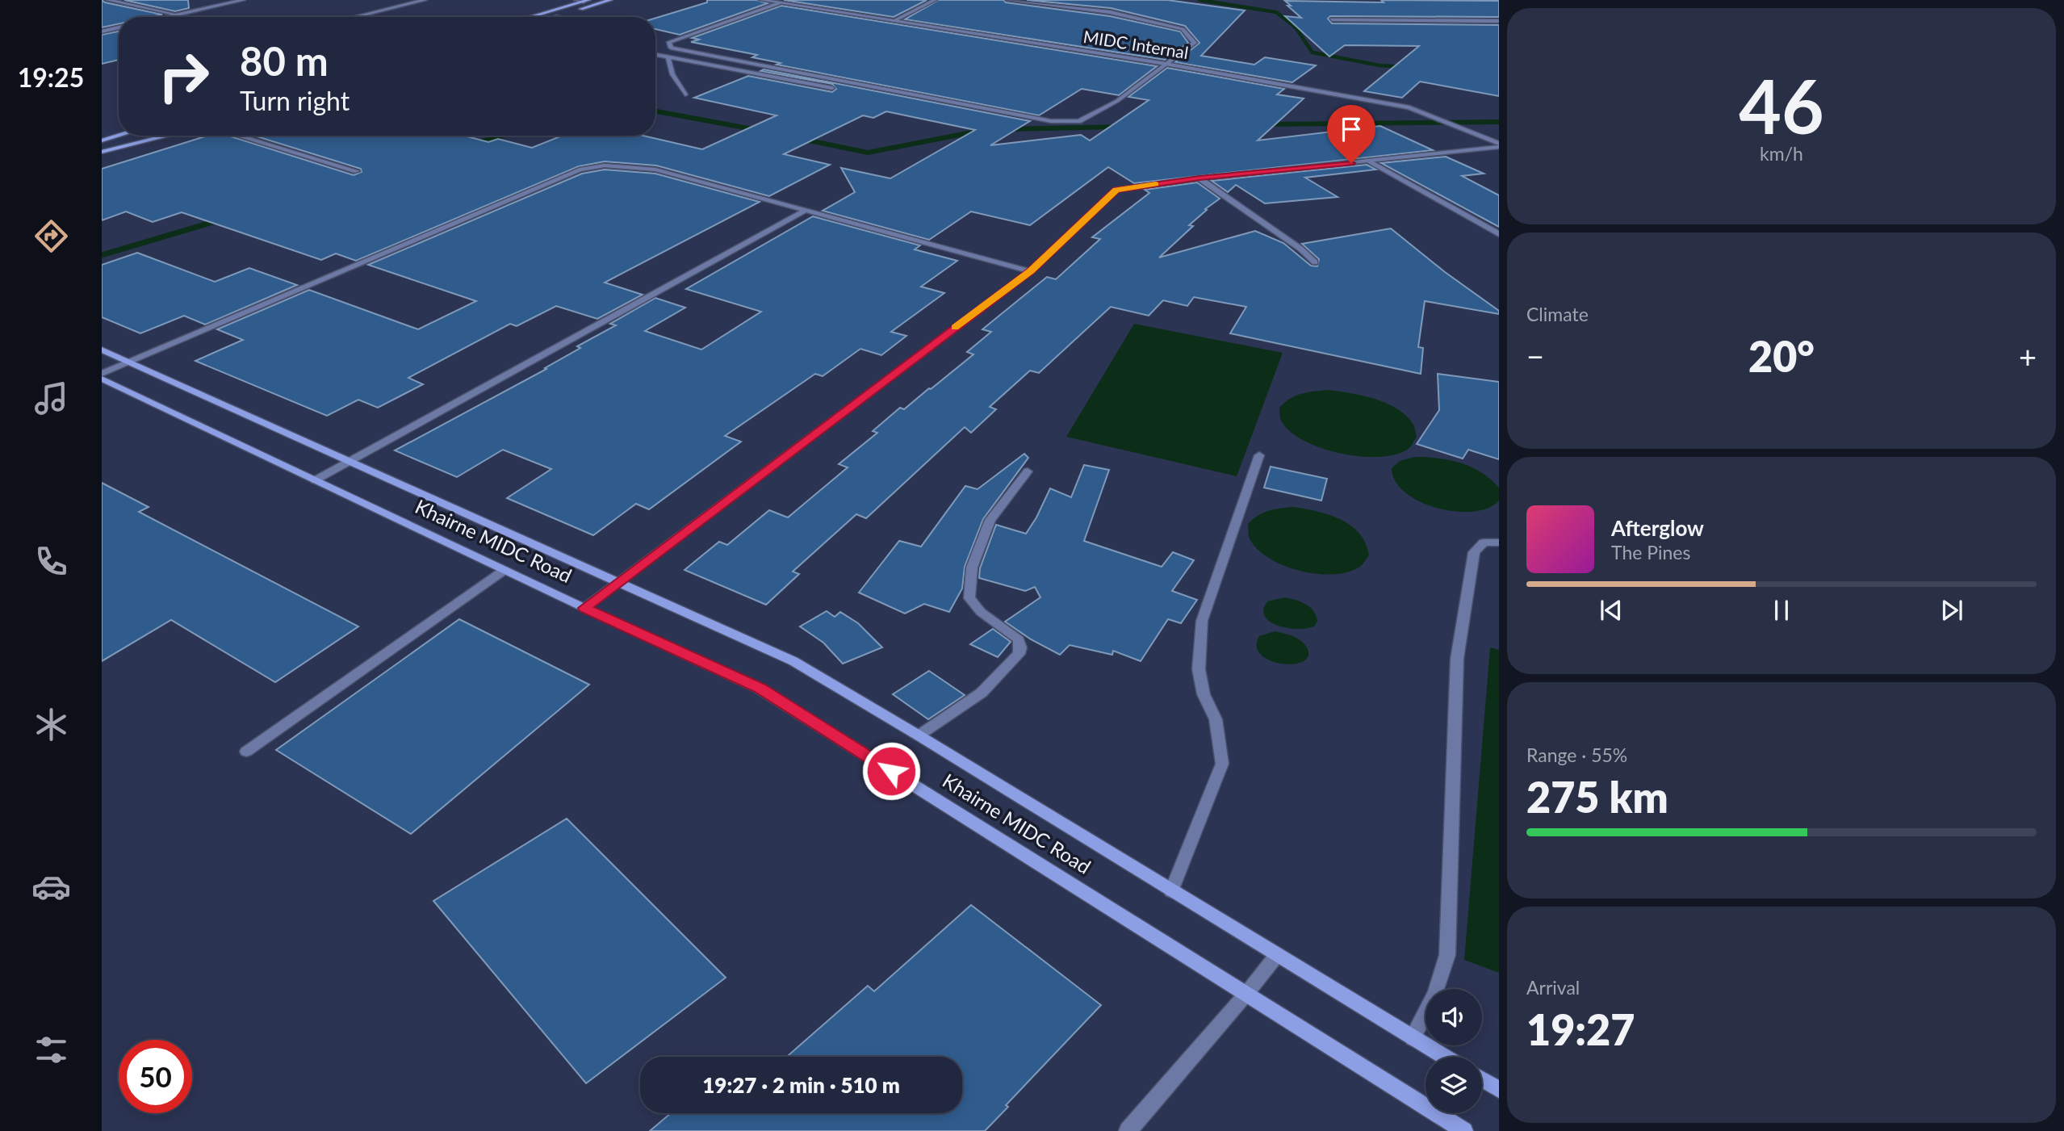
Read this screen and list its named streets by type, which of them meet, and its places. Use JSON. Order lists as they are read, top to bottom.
{
  "streets": {
    "main road": ["Khairne MIDC Road"],
    "street": ["MIDC Internal"]
  },
  "page": {
    "tabs": "19:25",
    "tile": [
      ["46", "km/h"],
      "Climate",
      ["Range · 55%", "275 km"],
      ["Arrival", "19:27"]
    ],
    "turn": ["80 m", "Turn right"],
    "heat": ["−", "20°", "+"],
    "song": ["Afterglow", "The Pines"],
    "limit": "50",
    "trip": "19:27 · 2 min · 510 m"
  }
}
